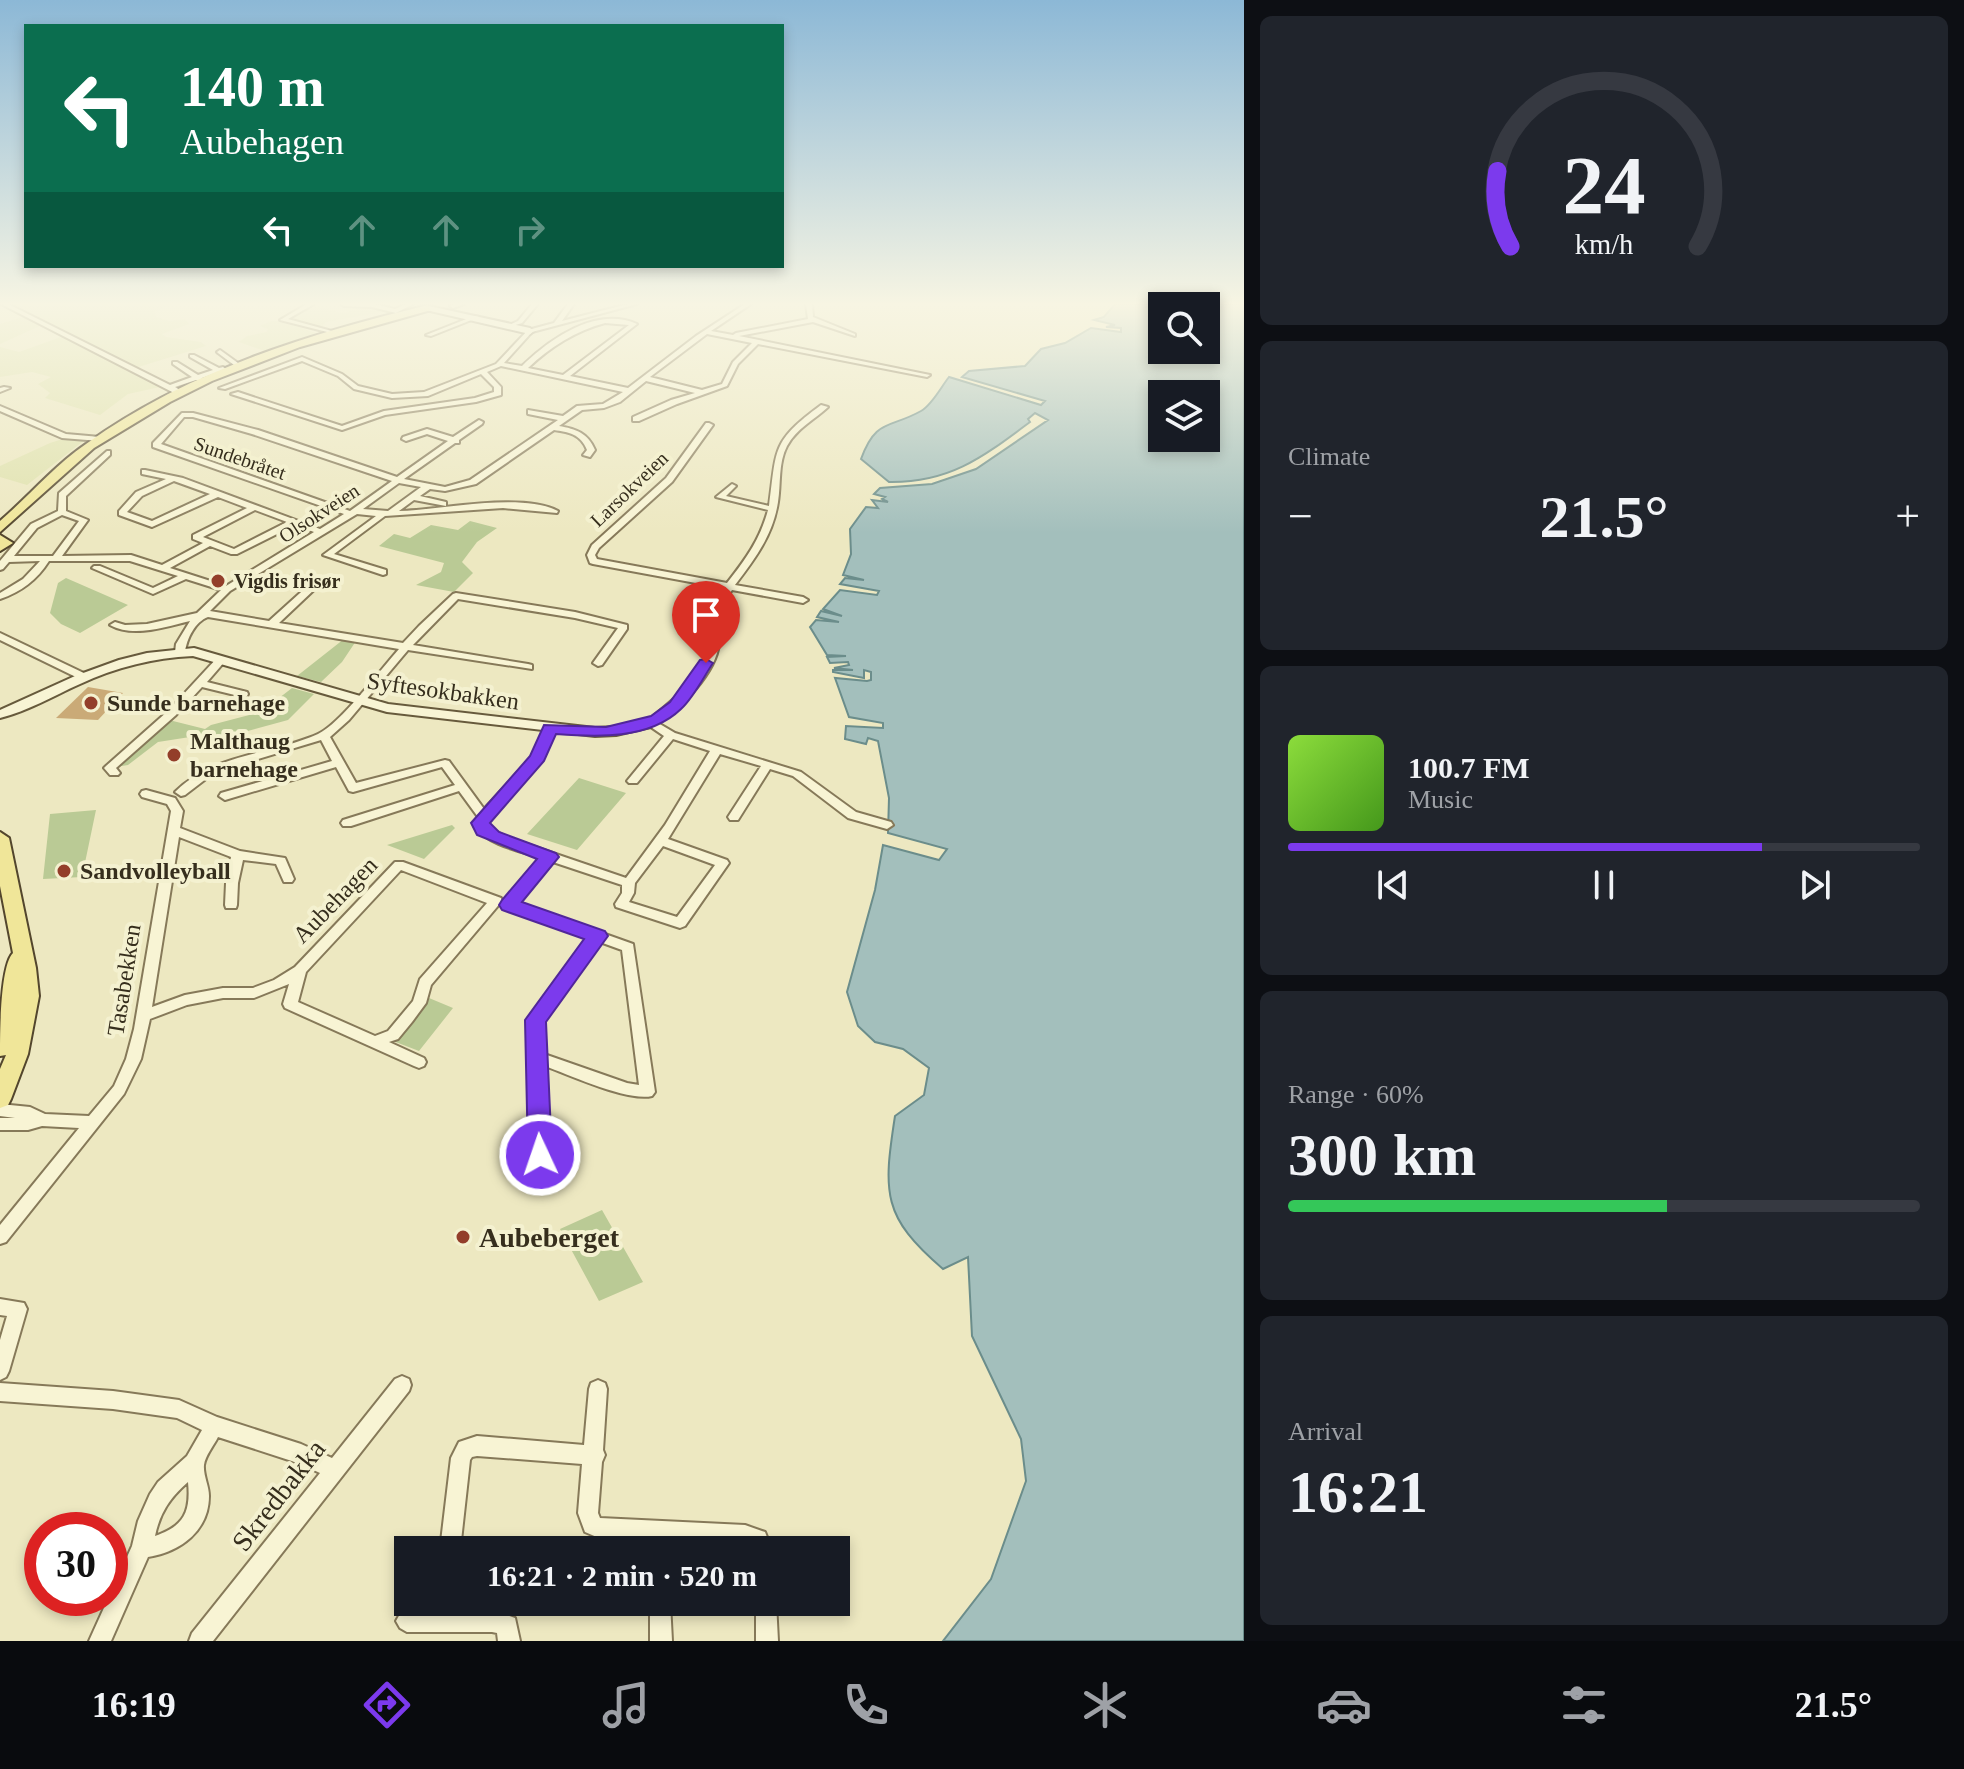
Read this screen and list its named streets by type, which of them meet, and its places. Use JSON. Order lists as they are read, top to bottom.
{
  "streets": {
    "street": [
      "Sundebråtet",
      "Larsokveien",
      "Olsokveien",
      "Syftesokbakken",
      "Aubehagen",
      "Tasabekken",
      "Skredbakka"
    ]
  },
  "crossings": [
    ["Sundebråtet", "Olsokveien"],
    ["Larsokveien", "Syftesokbakken"],
    ["Olsokveien", "Syftesokbakken"],
    ["Aubehagen", "Tasabekken"]
  ],
  "places": [
    "Vigdis frisør",
    "Sunde barnehage",
    "Malthaug barnehage",
    "Sandvolleyball",
    "Aubeberget"
  ],
  "page": {
    "turn": ["140 m", "Aubehagen"],
    "tile": [
      "Climate",
      ["Range · 60%", "300 km"],
      ["Arrival", "16:21"]
    ],
    "heat": ["−", "21.5°", "+"],
    "song": ["100.7 FM", "Music"],
    "limit": "30",
    "trip": "16:21 · 2 min · 520 m",
    "tabs": ["16:19", "21.5°"],
    "gauge": ["24", "km/h"]
  }
}
